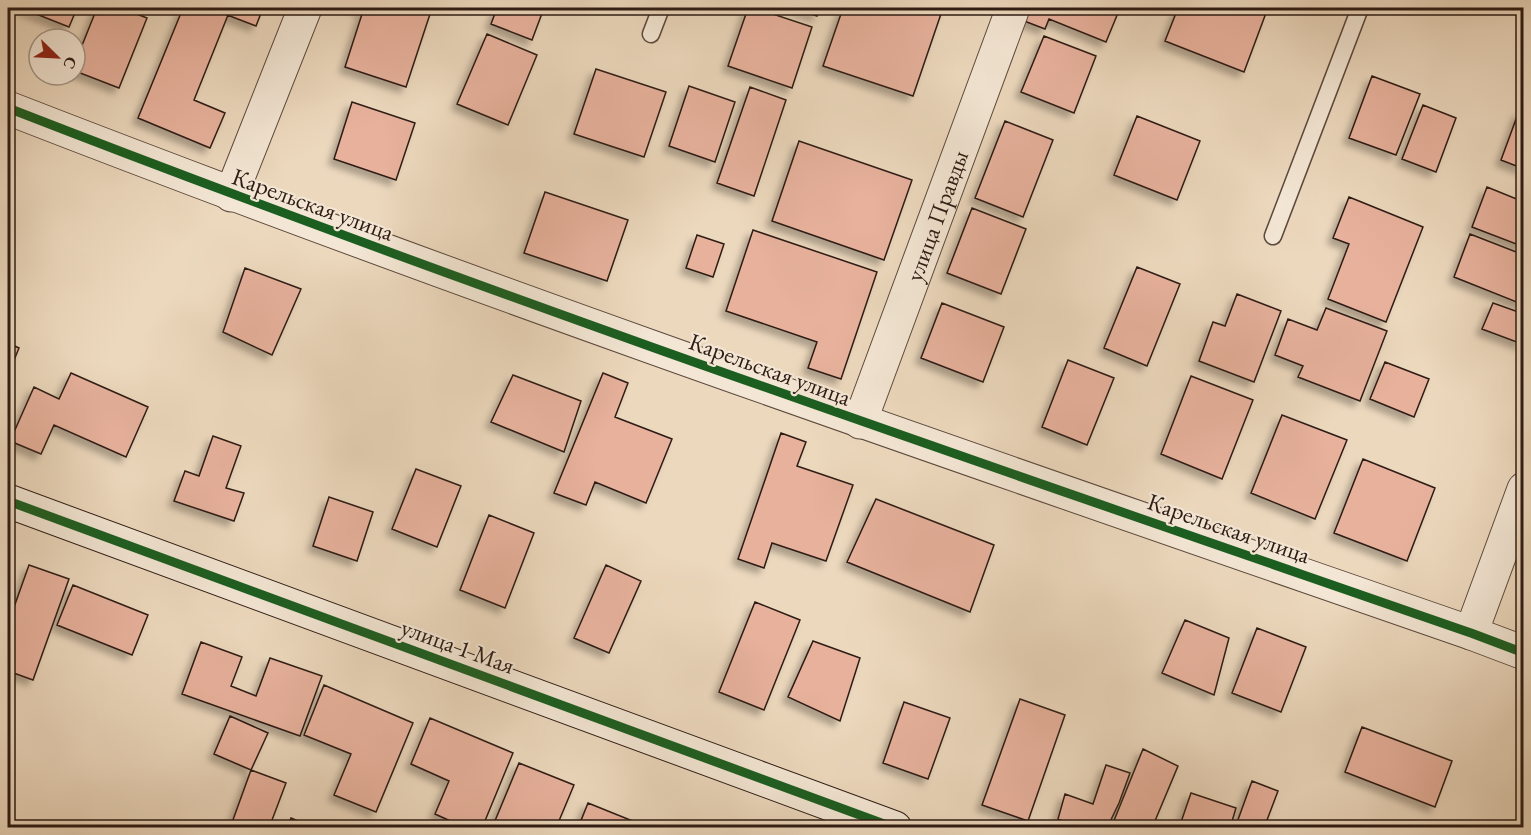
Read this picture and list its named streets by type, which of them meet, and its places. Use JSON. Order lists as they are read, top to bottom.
{
  "streets": {
    "street": ["Карельская улица", "улица Правды", "улица 1 Мая"]
  },
  "crossings": [
    ["Карельская улица", "улица Правды"]
  ],
  "north": "bottom right"
}
